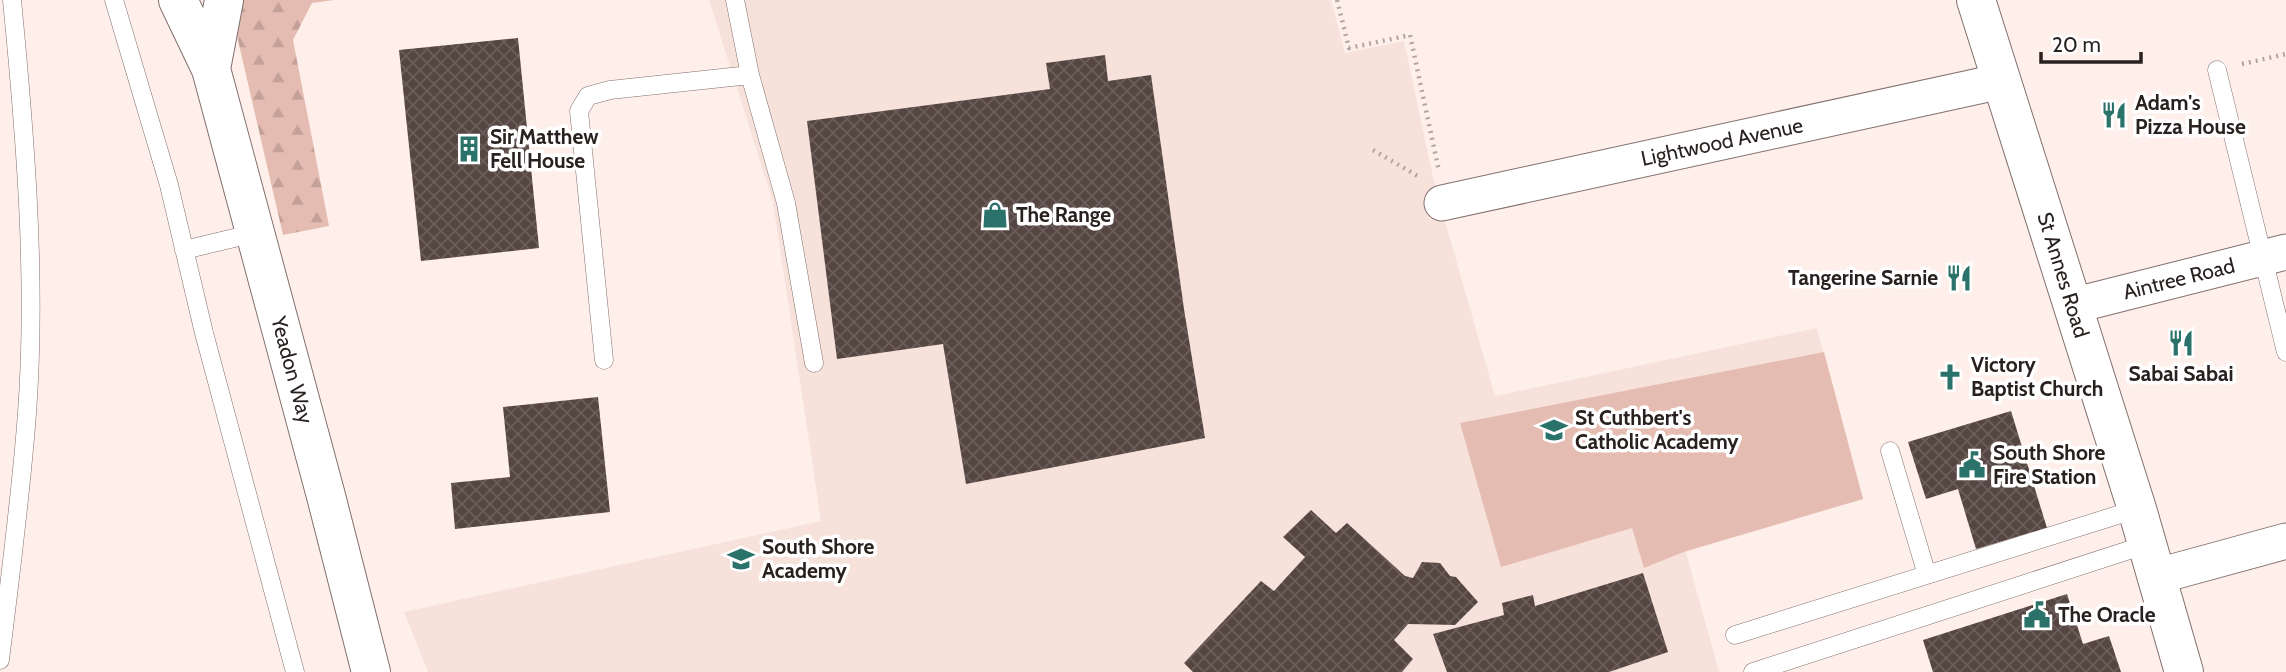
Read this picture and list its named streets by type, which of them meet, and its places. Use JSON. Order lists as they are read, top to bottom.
{
  "streets": {
    "street": [
      "Lightwood Avenue",
      "St Annes Road",
      "Aintree Road",
      "Yeadon Way"
    ]
  },
  "crossings": [
    ["Lightwood Avenue", "St Annes Road"],
    ["St Annes Road", "Aintree Road"]
  ],
  "places": {
    "restaurant": ["Adam's Pizza House", "Tangerine Sarnie", "Sabai Sabai"],
    "building": ["Sir Matthew Fell House"],
    "shop": ["The Range"],
    "church": ["Victory Baptist Church"],
    "school or university": ["St Cuthbert's Catholic Academy", "South Shore Academy"],
    "public building": ["South Shore Fire Station", "The Oracle"]
  },
  "scale_bar": "20 m"
}
